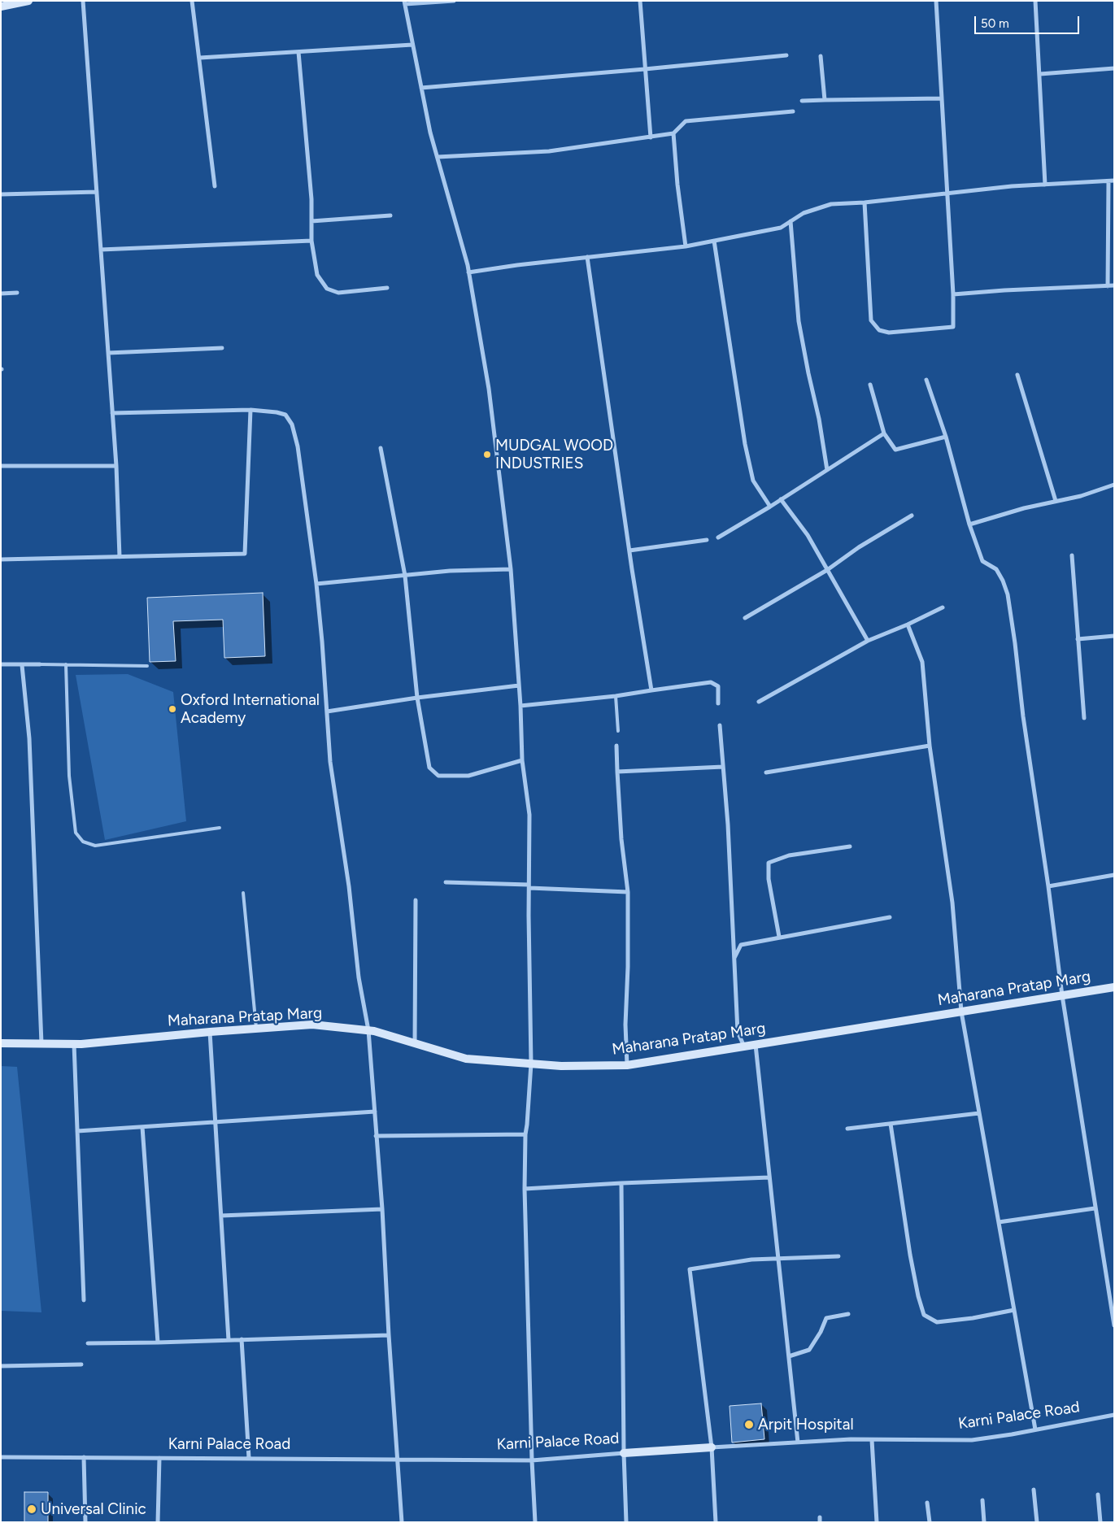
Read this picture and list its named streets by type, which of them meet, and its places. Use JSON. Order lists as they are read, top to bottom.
{
  "streets": {
    "street": ["Maharana Pratap Marg", "Karni Palace Road"]
  },
  "places": [
    "MUDGAL WOOD INDUSTRIES",
    "Oxford International Academy",
    "Arpit Hospital",
    "Universal Clinic"
  ],
  "scale_bar": "50 m"
}
